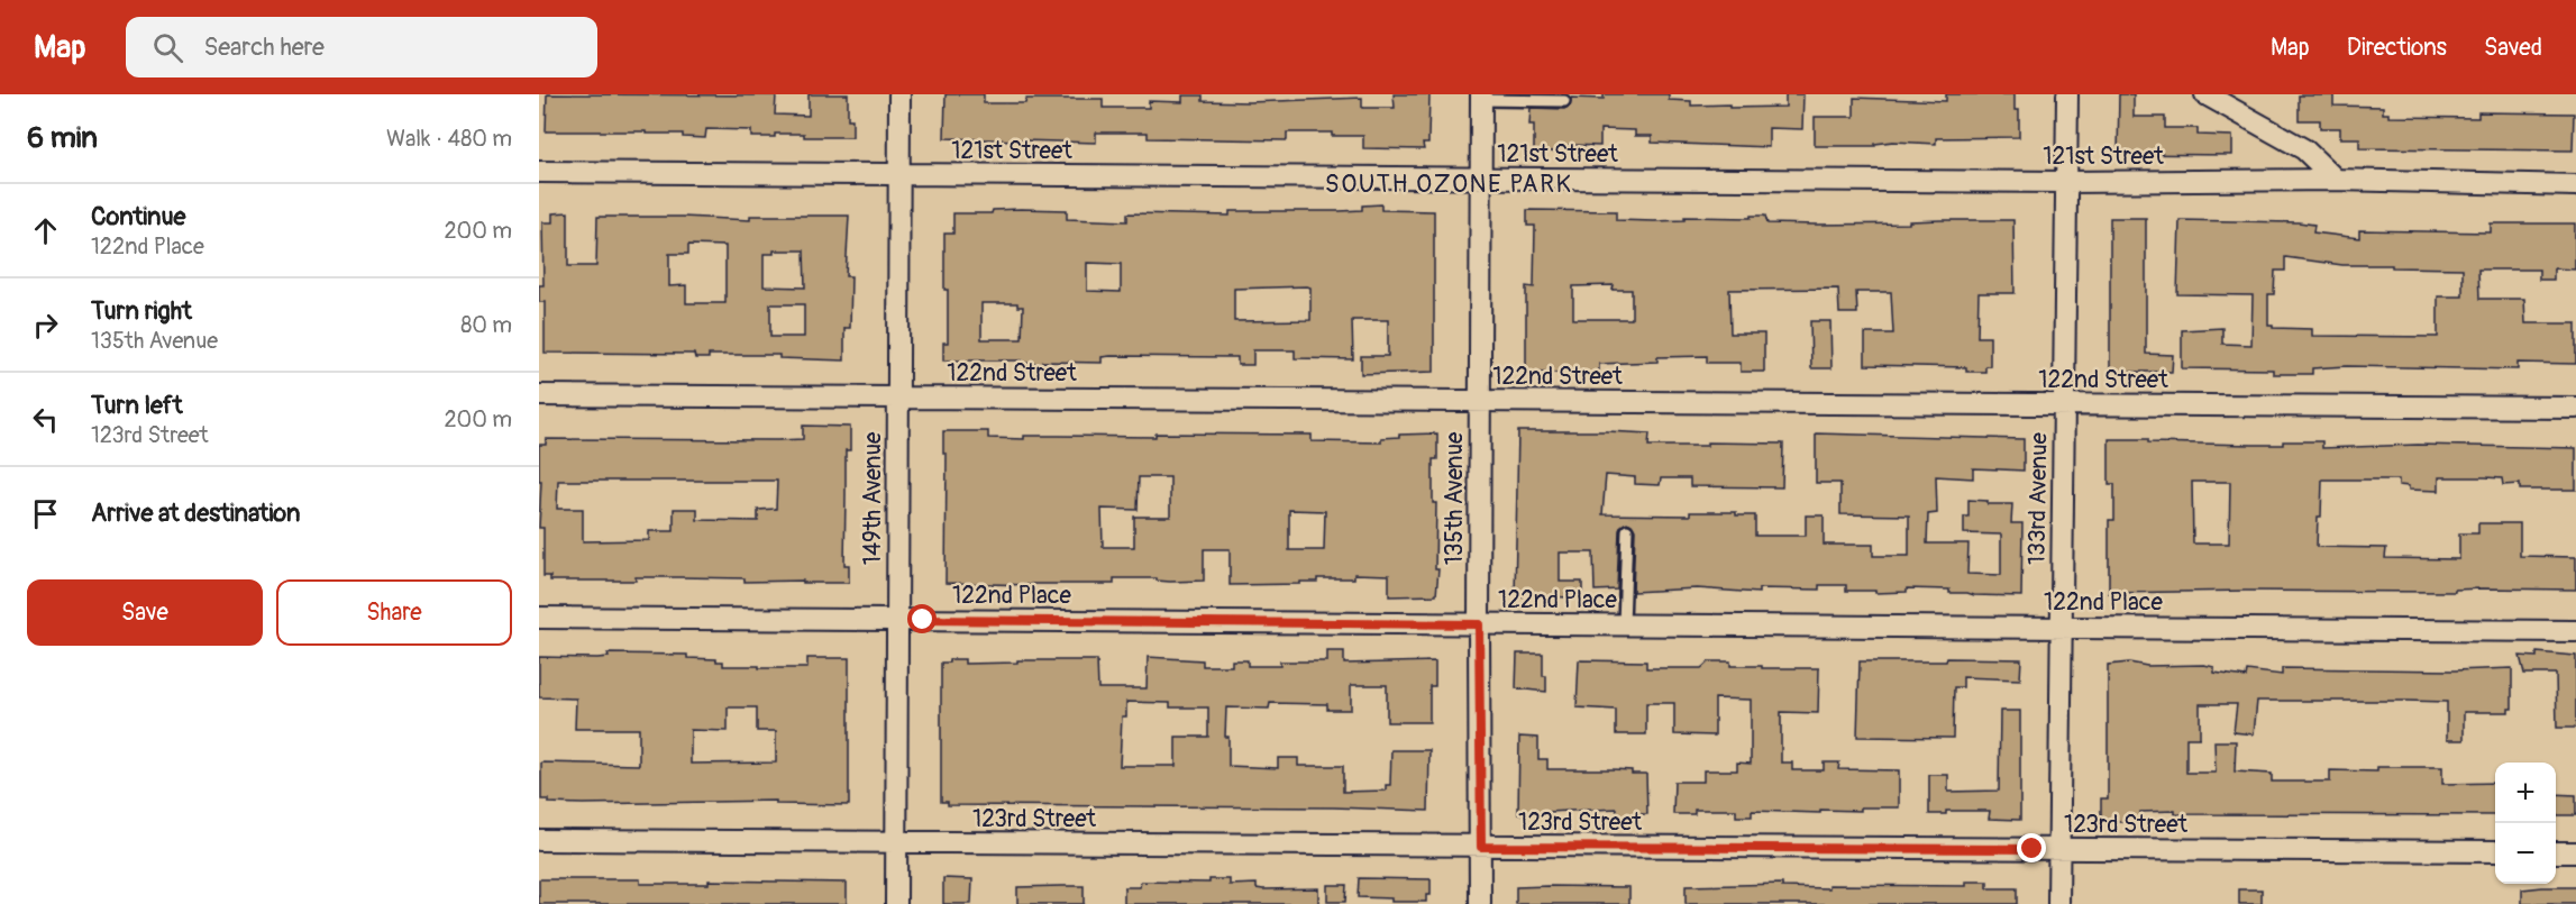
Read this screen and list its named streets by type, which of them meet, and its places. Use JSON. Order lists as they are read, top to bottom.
{
  "streets": {
    "street": [
      "121st Street",
      "122nd Street",
      "149th Avenue",
      "135th Avenue",
      "133rd Avenue",
      "122nd Place",
      "123rd Street"
    ]
  },
  "crossings": [
    ["121st Street", "149th Avenue"],
    ["121st Street", "135th Avenue"],
    ["121st Street", "133rd Avenue"],
    ["122nd Street", "149th Avenue"],
    ["122nd Street", "135th Avenue"],
    ["122nd Street", "133rd Avenue"],
    ["149th Avenue", "122nd Place"],
    ["149th Avenue", "123rd Street"],
    ["135th Avenue", "122nd Place"],
    ["135th Avenue", "123rd Street"],
    ["133rd Avenue", "122nd Place"],
    ["133rd Avenue", "123rd Street"]
  ],
  "districts": ["SOUTH OZONE PARK"],
  "page": {
    "header": "Map",
    "search": "Search here",
    "nav": ["Map", "Directions", "Saved"],
    "heading": ["6 min", "Walk · 480 m"],
    "list": [
      ["Continue", "122nd Place", "200 m"],
      ["Turn right", "135th Avenue", "80 m"],
      ["Turn left", "123rd Street", "200 m"],
      "Arrive at destination"
    ],
    "buttons": ["Save", "Share"],
    "map_buttons": ["+", "−"]
  }
}
